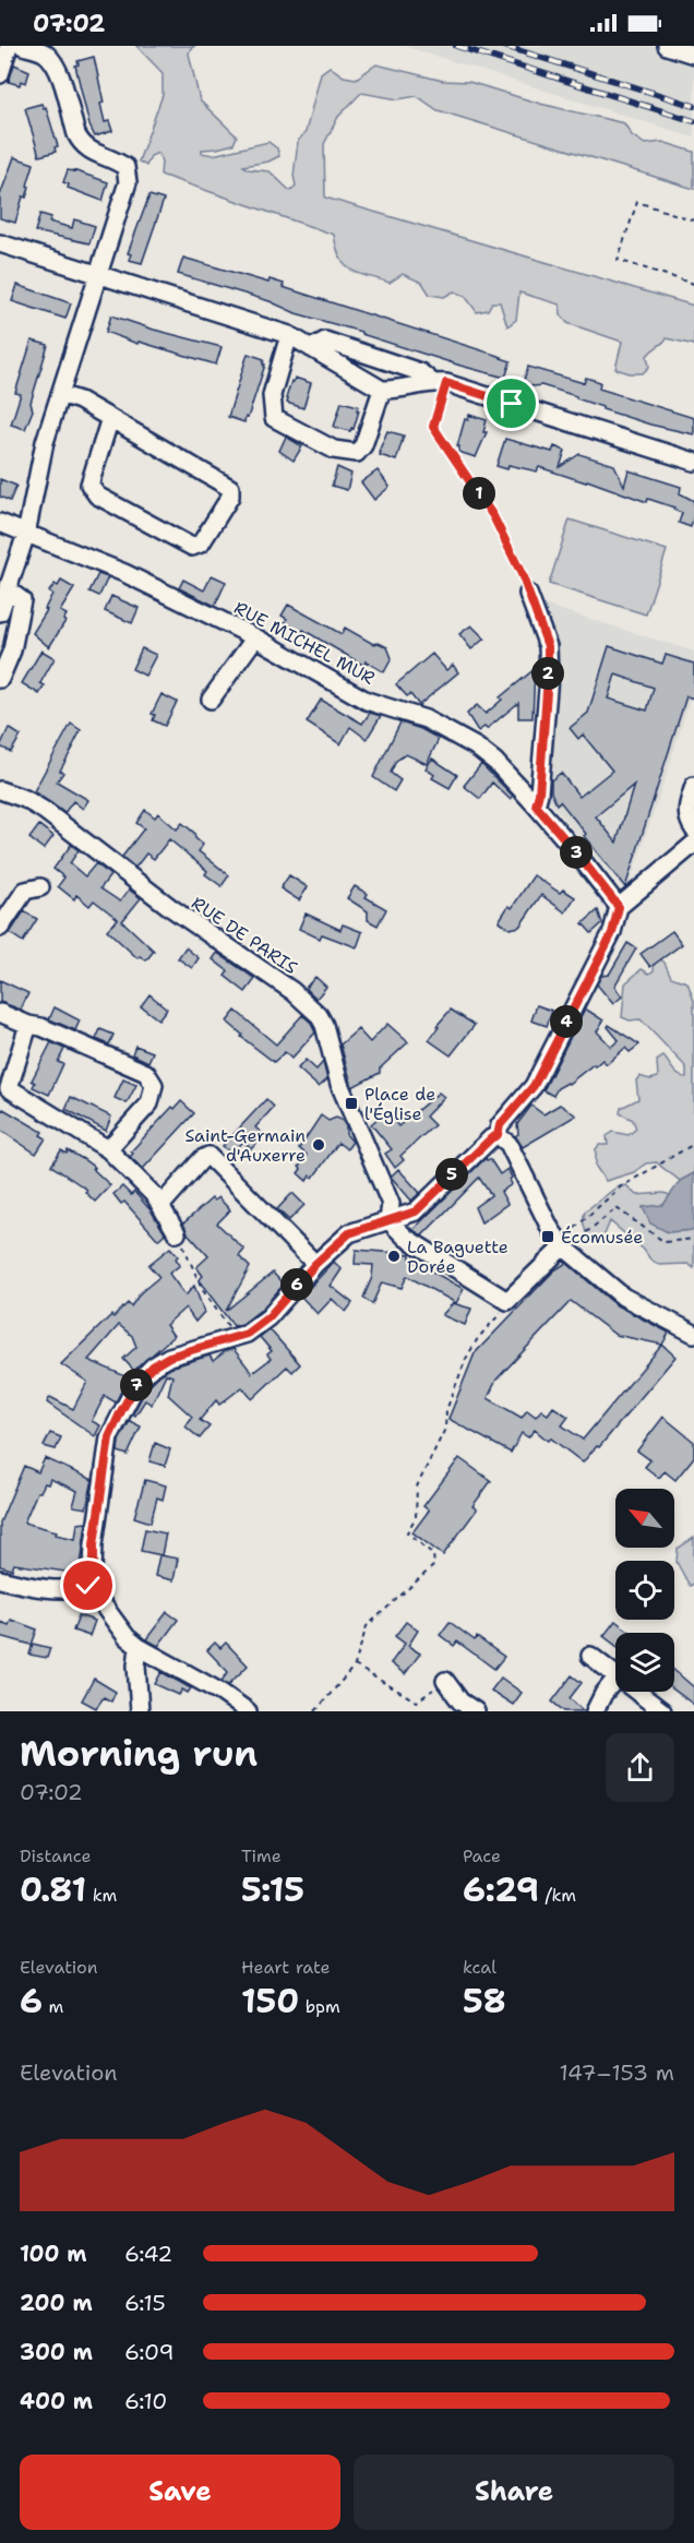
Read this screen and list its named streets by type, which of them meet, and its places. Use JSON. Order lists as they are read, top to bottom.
{
  "streets": {
    "street": ["RUE MICHEL MUR", "RUE DE PARIS"]
  },
  "places": {
    "transit": ["Place de l'Église", "Écomusée"],
    "other": ["Saint-Germain d'Auxerre", "La Baguette Dorée"]
  },
  "north": "top left",
  "page": {
    "status": "07:02",
    "pins": [
      "1",
      "2",
      "3",
      "4",
      "5",
      "6",
      "7"
    ],
    "heading": ["Morning run", "07:02"],
    "stats": [
      ["Distance", "0.81 km"],
      ["Time", "5:15"],
      ["Pace", "6:29 /km"],
      ["Elevation", "6 m"],
      ["Heart rate", "150 bpm"],
      ["kcal", "58"]
    ],
    "chart": ["Elevation", "147–153 m"],
    "list": [
      {
        "name": "100 m",
        "note": "6:42"
      },
      {
        "name": "200 m",
        "note": "6:15"
      },
      {
        "name": "300 m",
        "note": "6:09"
      },
      {
        "name": "400 m",
        "note": "6:10"
      }
    ],
    "buttons": ["Save", "Share"]
  }
}
